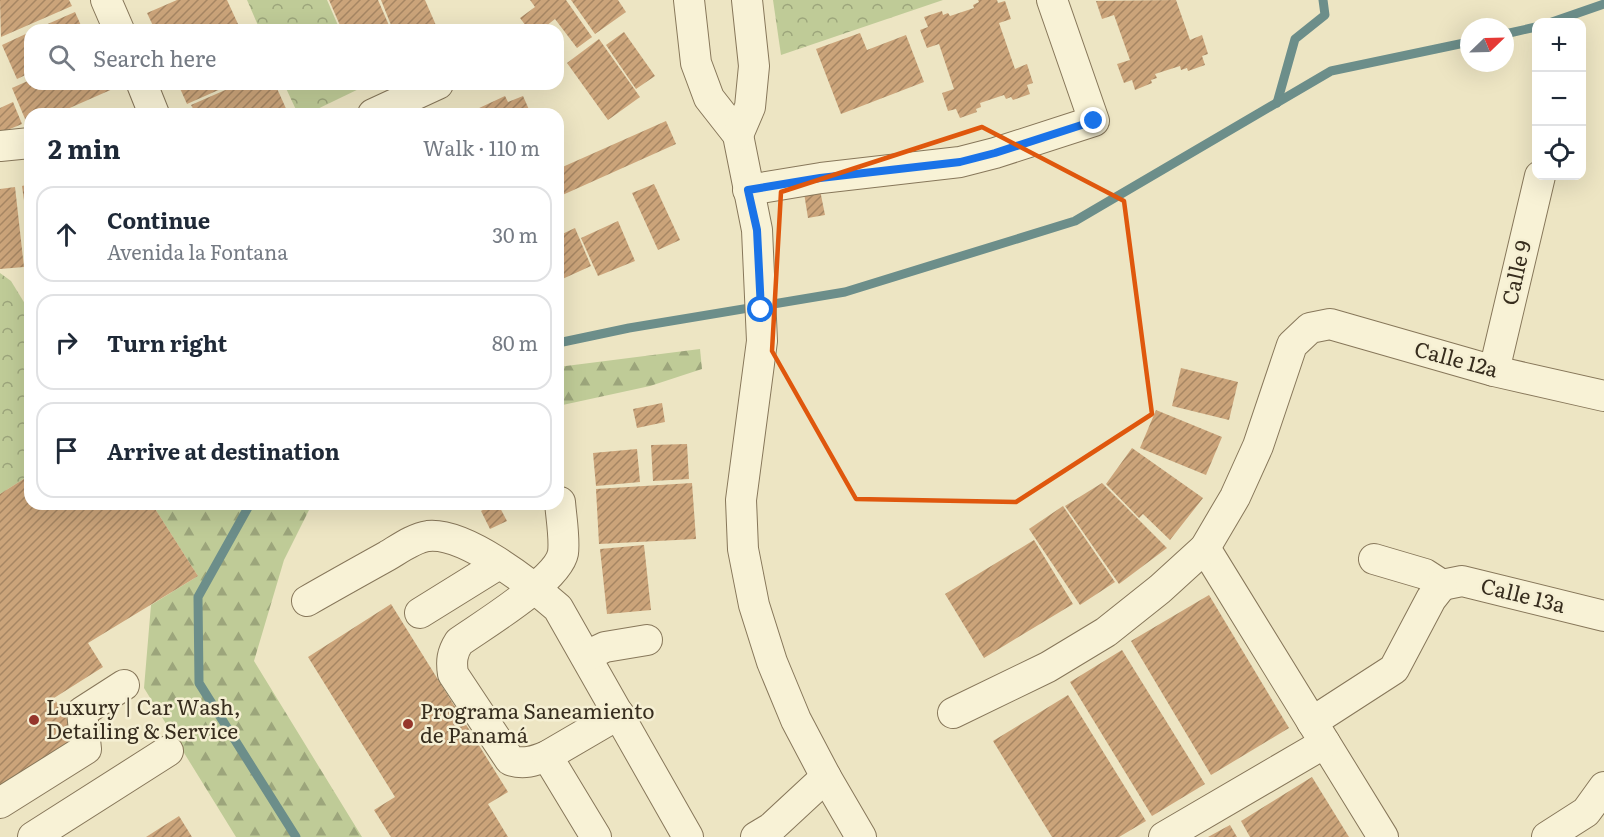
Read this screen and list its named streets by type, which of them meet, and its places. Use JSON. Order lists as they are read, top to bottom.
{
  "streets": {
    "street": ["Calle 9", "Calle 12a", "Calle 13a"]
  },
  "crossings": [
    ["Calle 9", "Calle 12a"]
  ],
  "places": ["Luxury | Car Wash, Detailing & Service", "Programa Saneamiento de Panamá"],
  "north": "top right",
  "page": {
    "map_buttons": ["+", "−"],
    "search": "Search here",
    "heading": ["2 min", "Walk · 110 m"],
    "list": [
      ["Continue", "Avenida la Fontana", "30 m"],
      ["Turn right", "80 m"],
      "Arrive at destination"
    ]
  }
}
